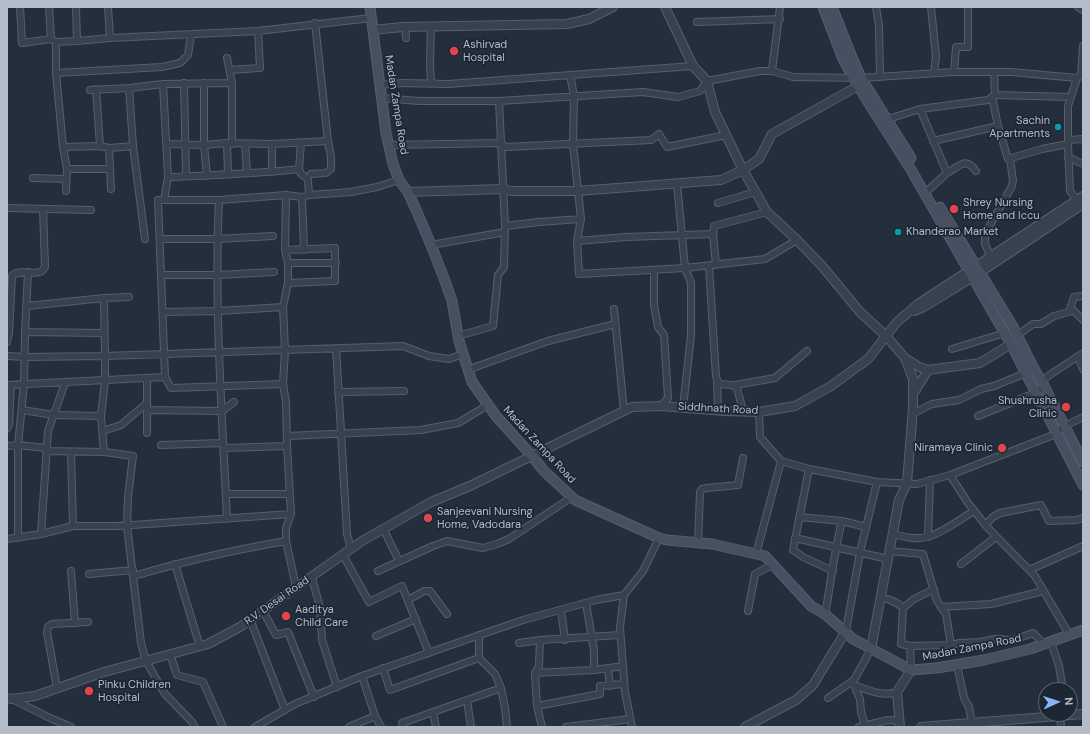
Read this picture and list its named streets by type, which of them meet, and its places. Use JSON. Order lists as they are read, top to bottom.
{
  "streets": {
    "main road": ["Madan Zampa Road"],
    "street": ["Siddhnath Road", "R.V. Desai Road"]
  },
  "crossings": [
    ["Madan Zampa Road", "Siddhnath Road"],
    ["Madan Zampa Road", "R.V. Desai Road"],
    ["Siddhnath Road", "R.V. Desai Road"]
  ],
  "places": [
    "Ashirvad Hospital",
    "Sachin Apartments",
    "Shrey Nursing Home and Iccu",
    "Khanderao Market",
    "Shushrusha Clinic",
    "Niramaya Clinic",
    "Sanjeevani Nursing Home, Vadodara",
    "Aaditya Child Care",
    "Pinku Children Hospital"
  ],
  "north": "right"
}
